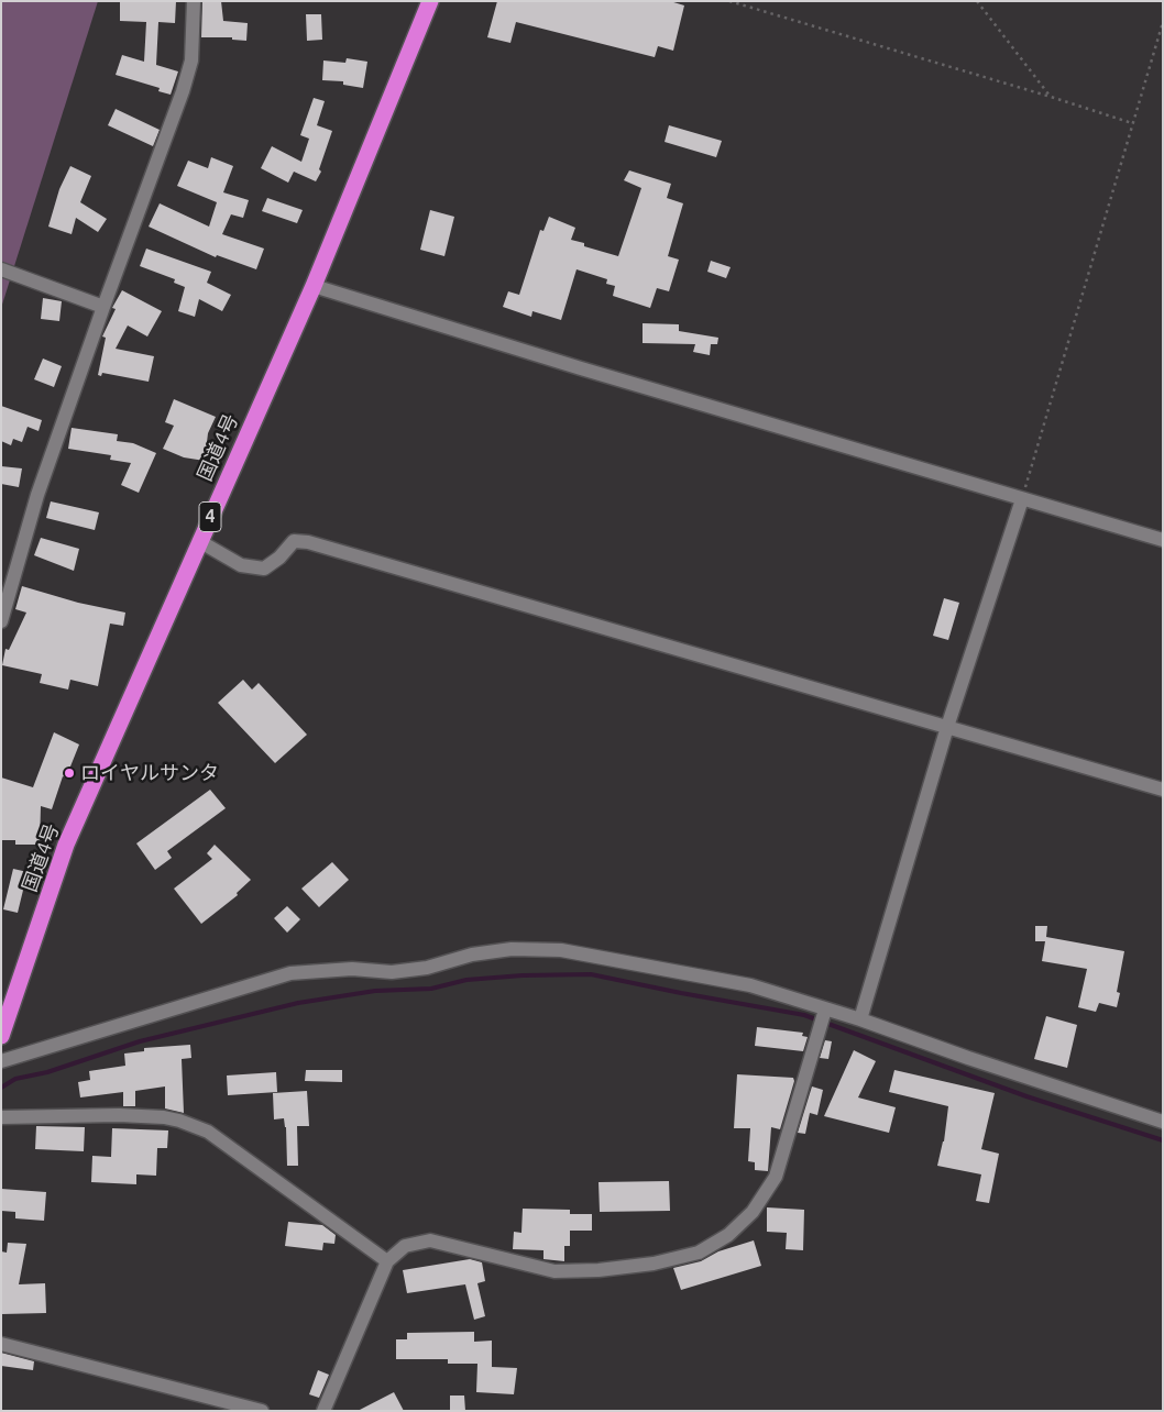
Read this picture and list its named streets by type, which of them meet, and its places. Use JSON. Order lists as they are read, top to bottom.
{
  "streets": {
    "highway": ["国道4号", "4"]
  },
  "places": ["ロイヤルサンタ"]
}
